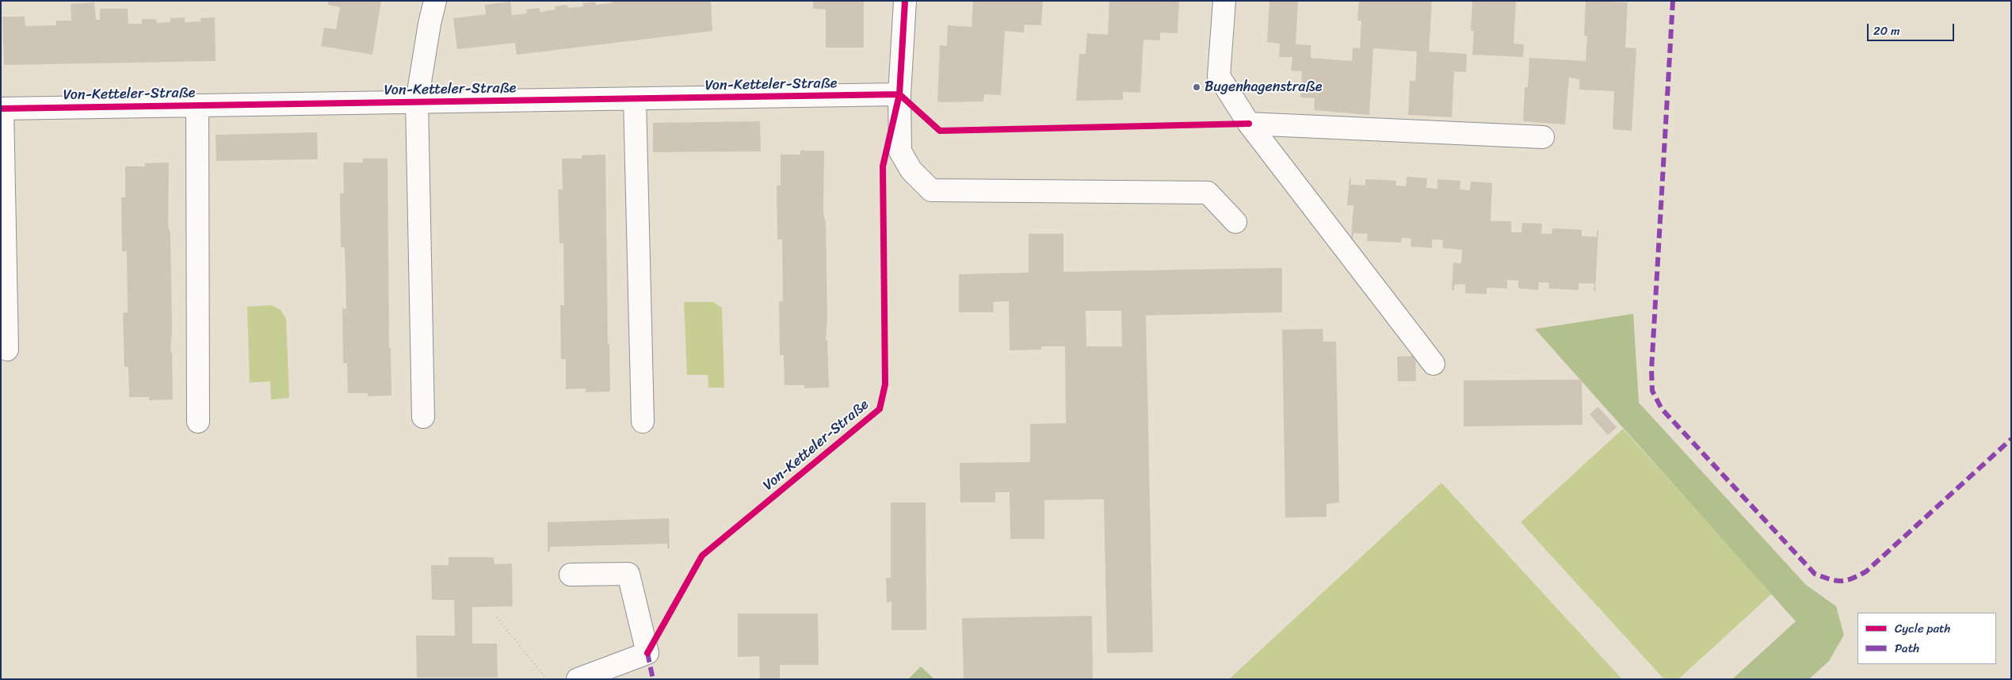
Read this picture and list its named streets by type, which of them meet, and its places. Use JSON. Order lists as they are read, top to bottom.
{
  "streets": {
    "street": ["Von-Ketteler-Straße"]
  },
  "places": ["Bugenhagenstraße"],
  "legend": ["Cycle path", "Path"],
  "scale_bar": "20 m"
}
